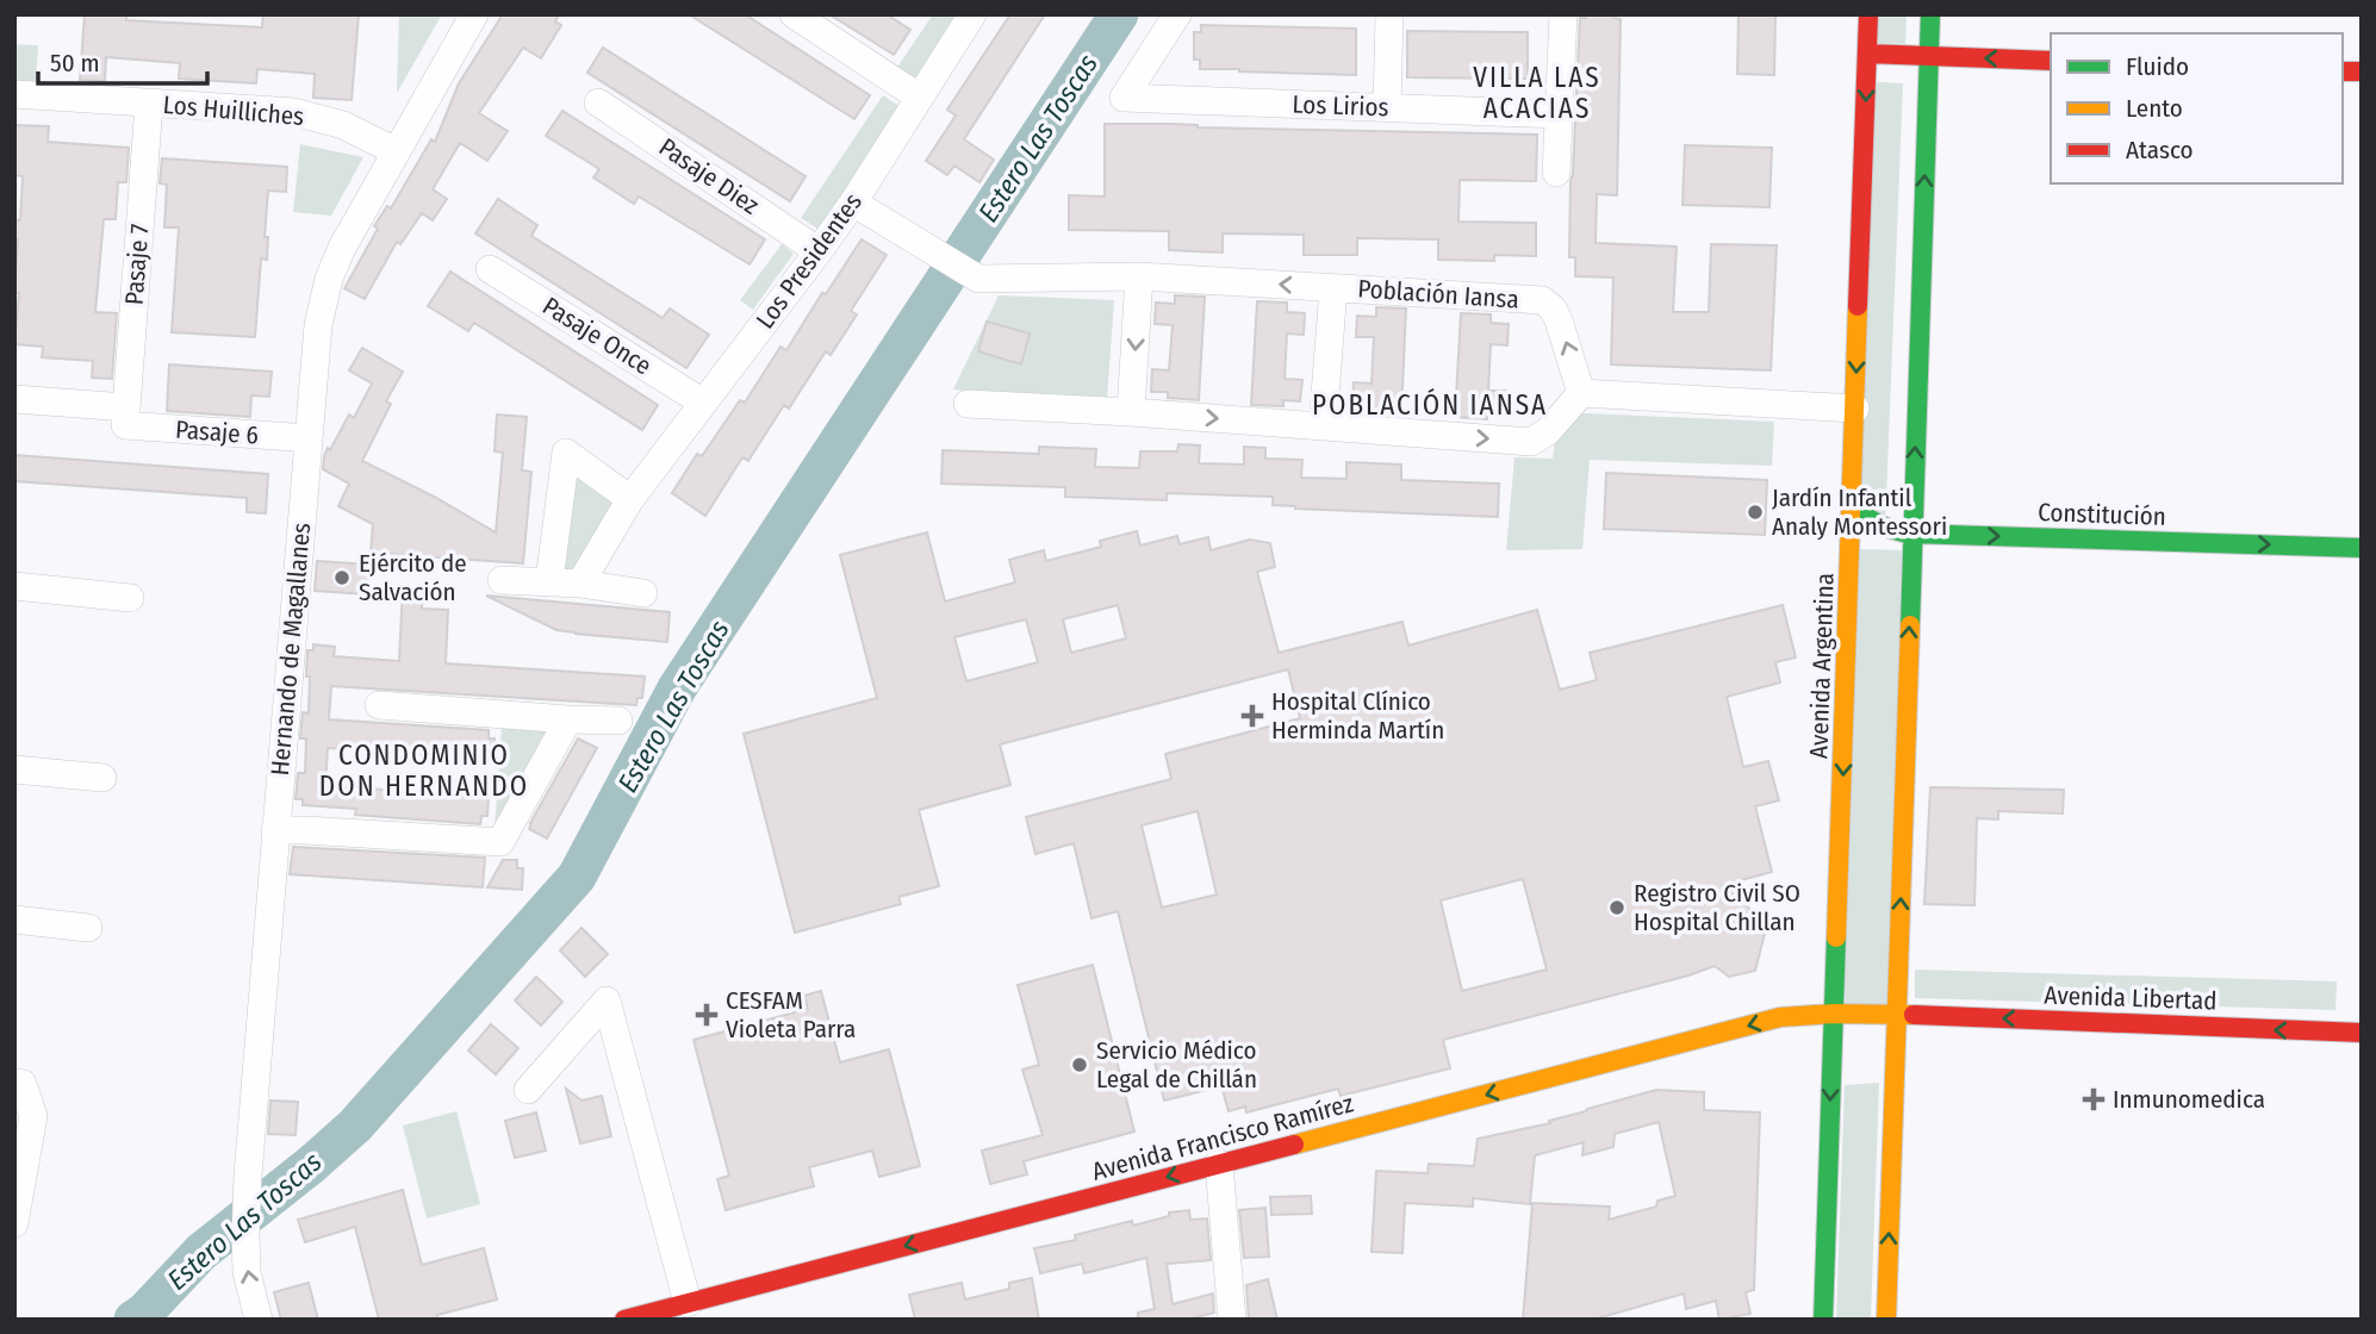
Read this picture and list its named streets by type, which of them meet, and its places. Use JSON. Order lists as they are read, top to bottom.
{
  "streets": {
    "main road": [
      "Constitución",
      "Avenida Argentina",
      "Avenida Libertad",
      "Avenida Francisco Ramírez"
    ],
    "street": [
      "Los Lirios",
      "Los Huilliches",
      "Pasaje Diez",
      "Los Presidentes",
      "Pasaje 7",
      "Población Iansa",
      "Pasaje Once",
      "Pasaje 6",
      "Hernando de Magallanes"
    ]
  },
  "crossings": [
    ["Los Huilliches", "Pasaje 7"],
    ["Los Huilliches", "Hernando de Magallanes"],
    ["Pasaje Diez", "Los Presidentes"],
    ["Los Presidentes", "Población Iansa"],
    ["Los Presidentes", "Pasaje Once"],
    ["Pasaje 7", "Pasaje 6"],
    ["Pasaje 6", "Hernando de Magallanes"],
    ["Constitución", "Avenida Argentina"],
    ["Avenida Argentina", "Avenida Francisco Ramírez"],
    ["Avenida Libertad", "Avenida Francisco Ramírez"]
  ],
  "one_way": [
    "Constitución",
    "Hernando de Magallanes",
    "Avenida Libertad",
    "Avenida Francisco Ramírez"
  ],
  "districts": ["VILLA LAS ACACIAS", "POBLACIÓN IANSA", "CONDOMINIO DON HERNANDO"],
  "water": ["Estero Las Toscas"],
  "places": {
    "other": [
      "Jardín Infantil Analy Montessori",
      "Ejército de Salvación",
      "Registro Civil SO Hospital Chillan",
      "Servicio Médico Legal de Chillán"
    ],
    "health": ["Hospital Clínico Herminda Martín", "CESFAM Violeta Parra", "Inmunomedica"]
  },
  "legend": ["Fluido", "Lento", "Atasco"],
  "scale_bar": "50 m"
}
